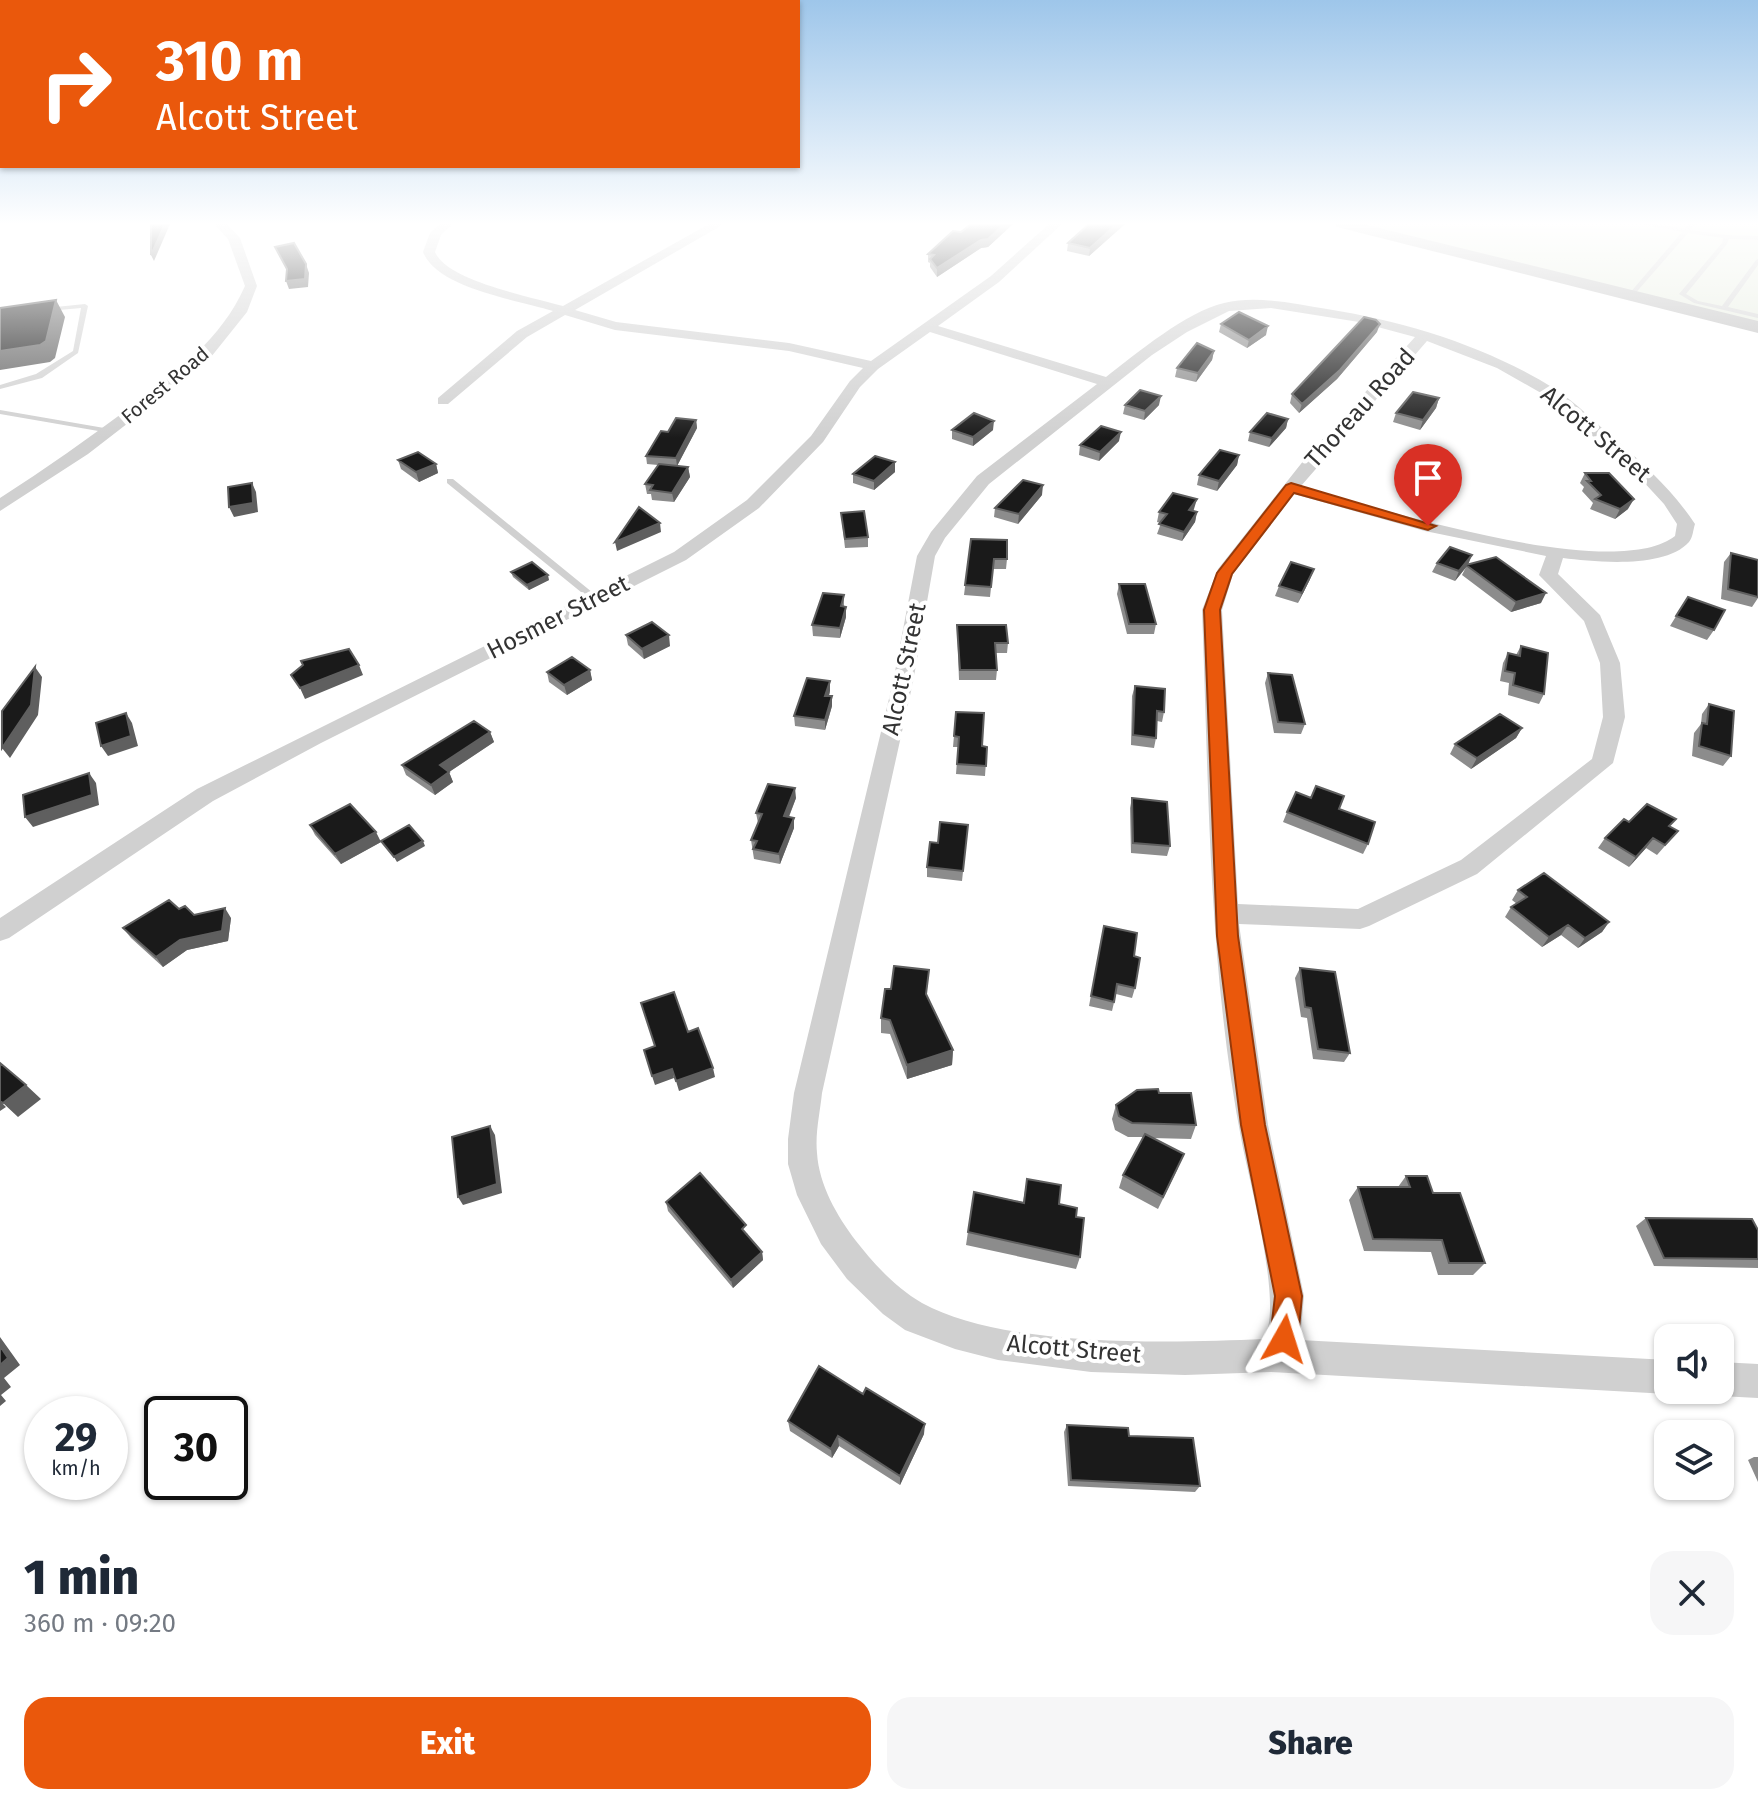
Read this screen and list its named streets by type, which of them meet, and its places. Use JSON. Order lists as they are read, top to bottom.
{
  "streets": {
    "street": [
      "Forest Road",
      "Thoreau Road",
      "Alcott Street",
      "Hosmer Street"
    ]
  },
  "crossings": [
    ["Thoreau Road", "Alcott Street"]
  ],
  "page": {
    "turn": ["310 m", "Alcott Street"],
    "speed": "29 km/h",
    "limit": "30",
    "heading": ["1 min", "360 m · 09:20"],
    "buttons": ["Exit", "Share"]
  }
}
